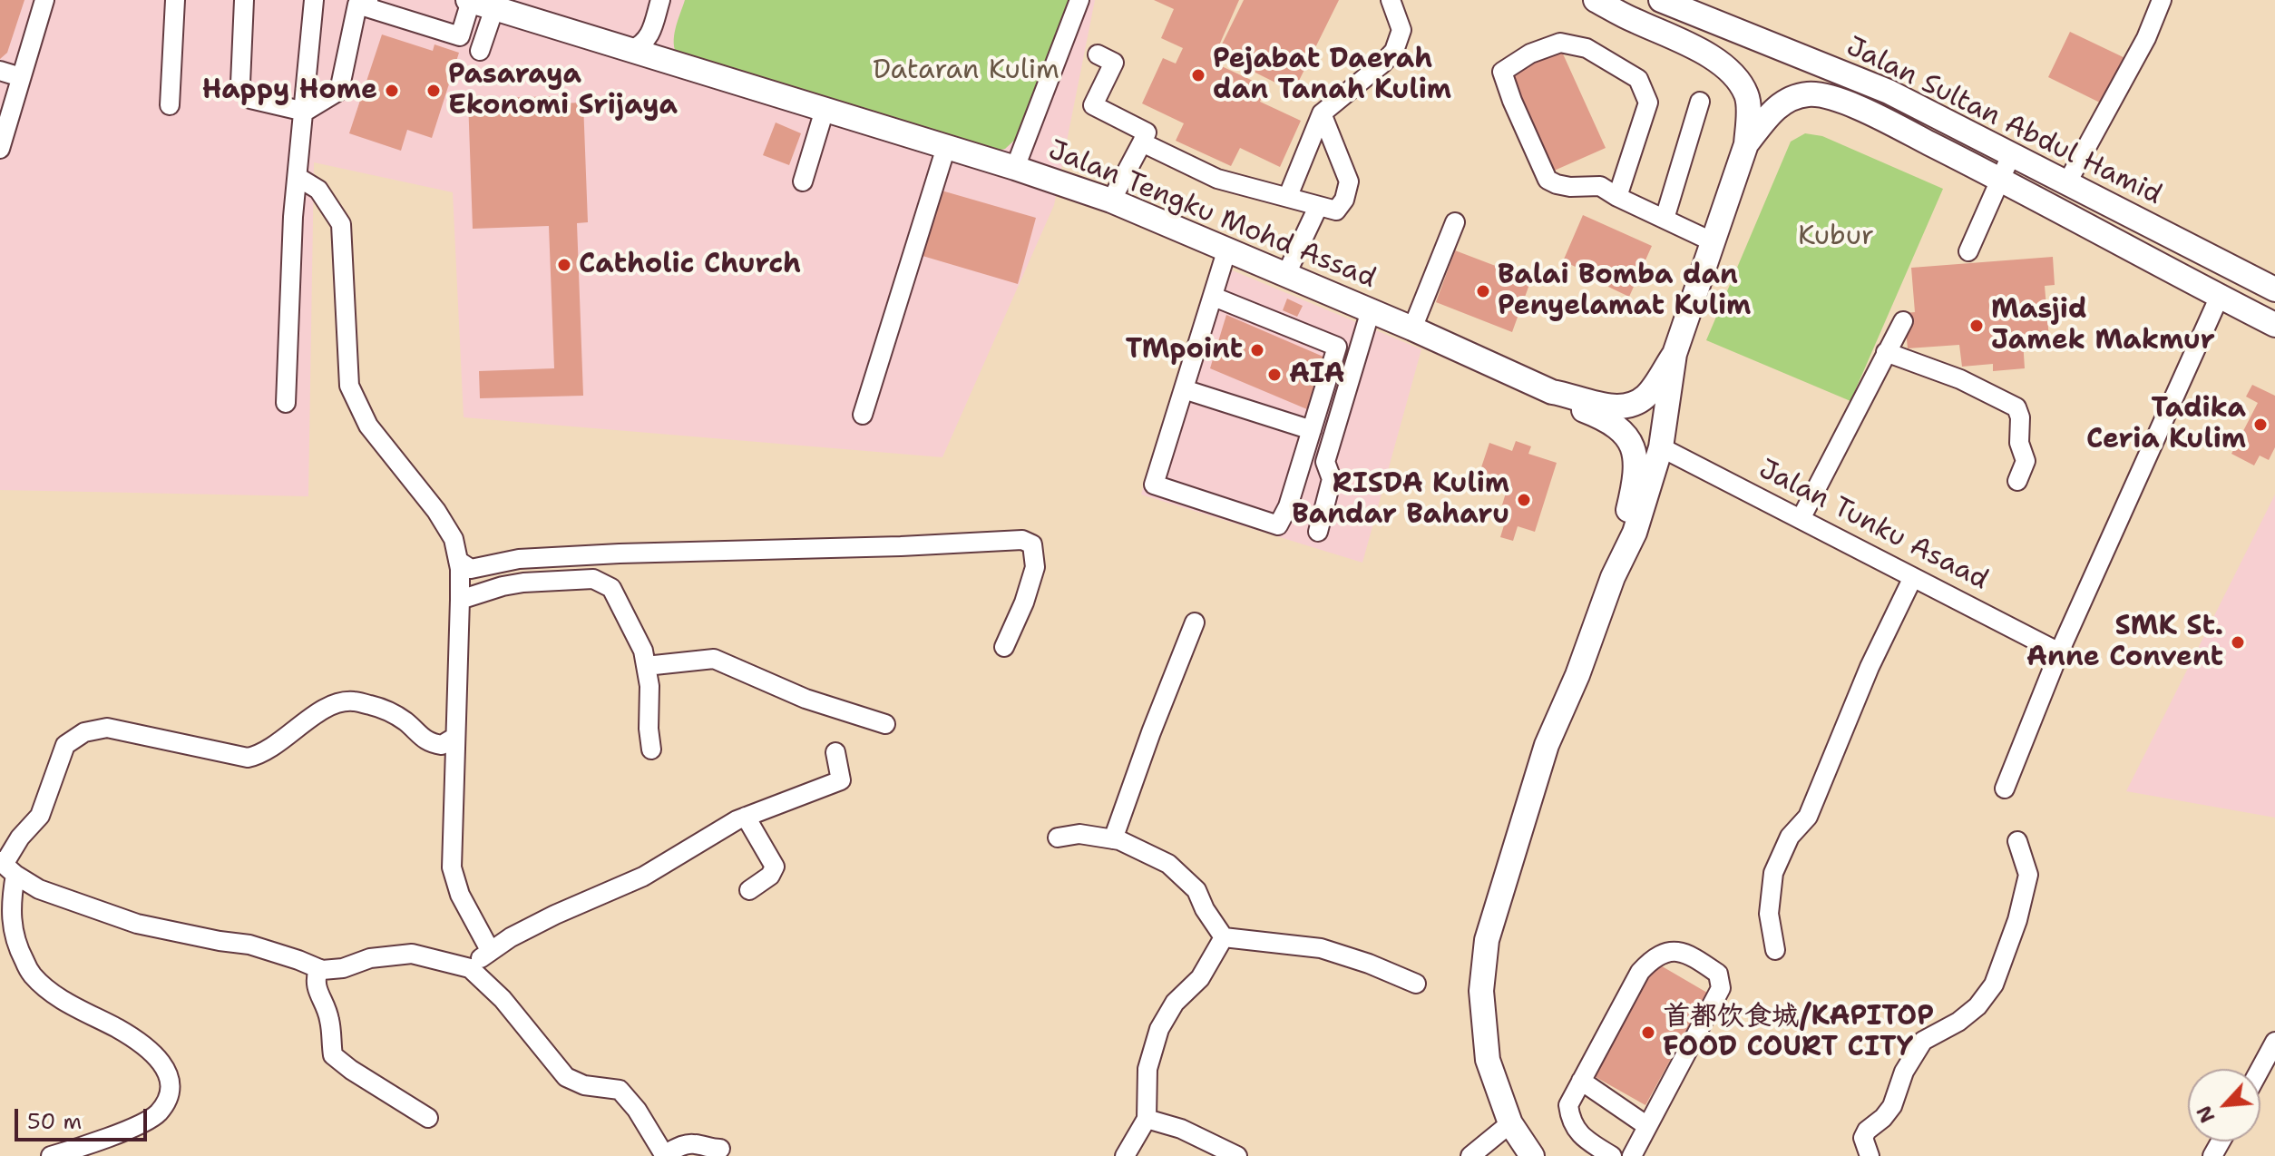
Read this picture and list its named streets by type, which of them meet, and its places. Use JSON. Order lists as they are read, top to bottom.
{
  "streets": {
    "main road": ["Jalan Sultan Abdul Hamid", "Jalan Tengku Mohd Assad"],
    "street": ["Jalan Tunku Asaad"]
  },
  "parks": ["Dataran Kulim", "Kubur"],
  "places": [
    "Pejabat Daerah dan Tanah Kulim",
    "Happy Home",
    "Pasaraya Ekonomi Srijaya",
    "Catholic Church",
    "Balai Bomba dan Penyelamat Kulim",
    "Masjid Jamek Makmur",
    "TMpoint",
    "AIA",
    "Tadika Ceria Kulim",
    "RISDA Kulim Bandar Baharu",
    "SMK St. Anne Convent",
    "首都饮食城/KAPITOP FOOD COURT CITY"
  ],
  "scale_bar": "50 m",
  "north": "bottom left"
}
